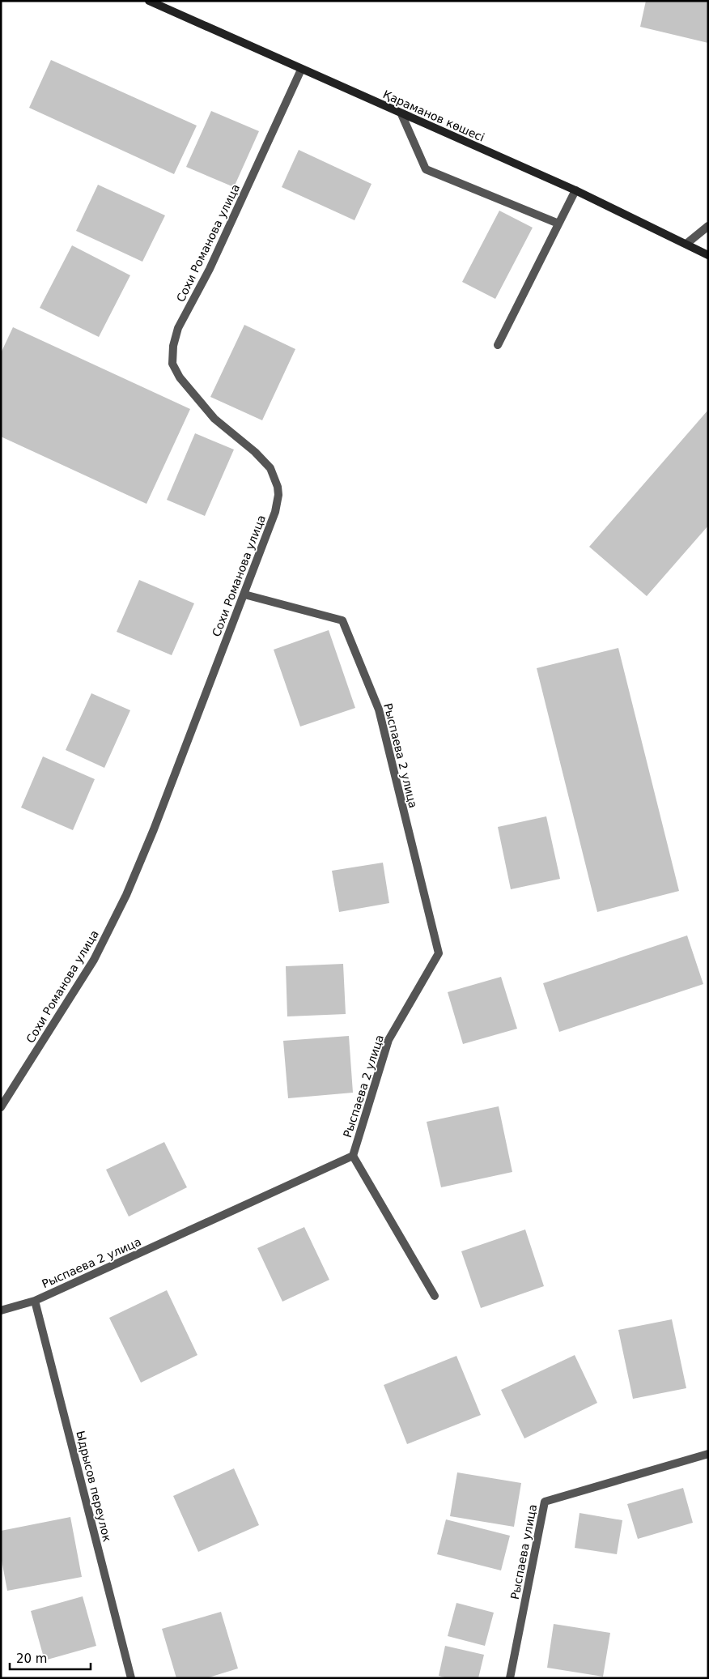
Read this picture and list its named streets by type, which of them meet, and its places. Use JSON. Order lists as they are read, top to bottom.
{
  "streets": {
    "main road": ["Қараманов көшесі"],
    "street": [
      "Сохи Романова улица",
      "Рыспаева 2 улица",
      "Ыдрысов переулок",
      "Рыспаева улица"
    ]
  },
  "crossings": [
    ["Қараманов көшесі", "Сохи Романова улица"],
    ["Сохи Романова улица", "Рыспаева 2 улица"],
    ["Рыспаева 2 улица", "Ыдрысов переулок"]
  ],
  "scale_bar": "20 m"
}
